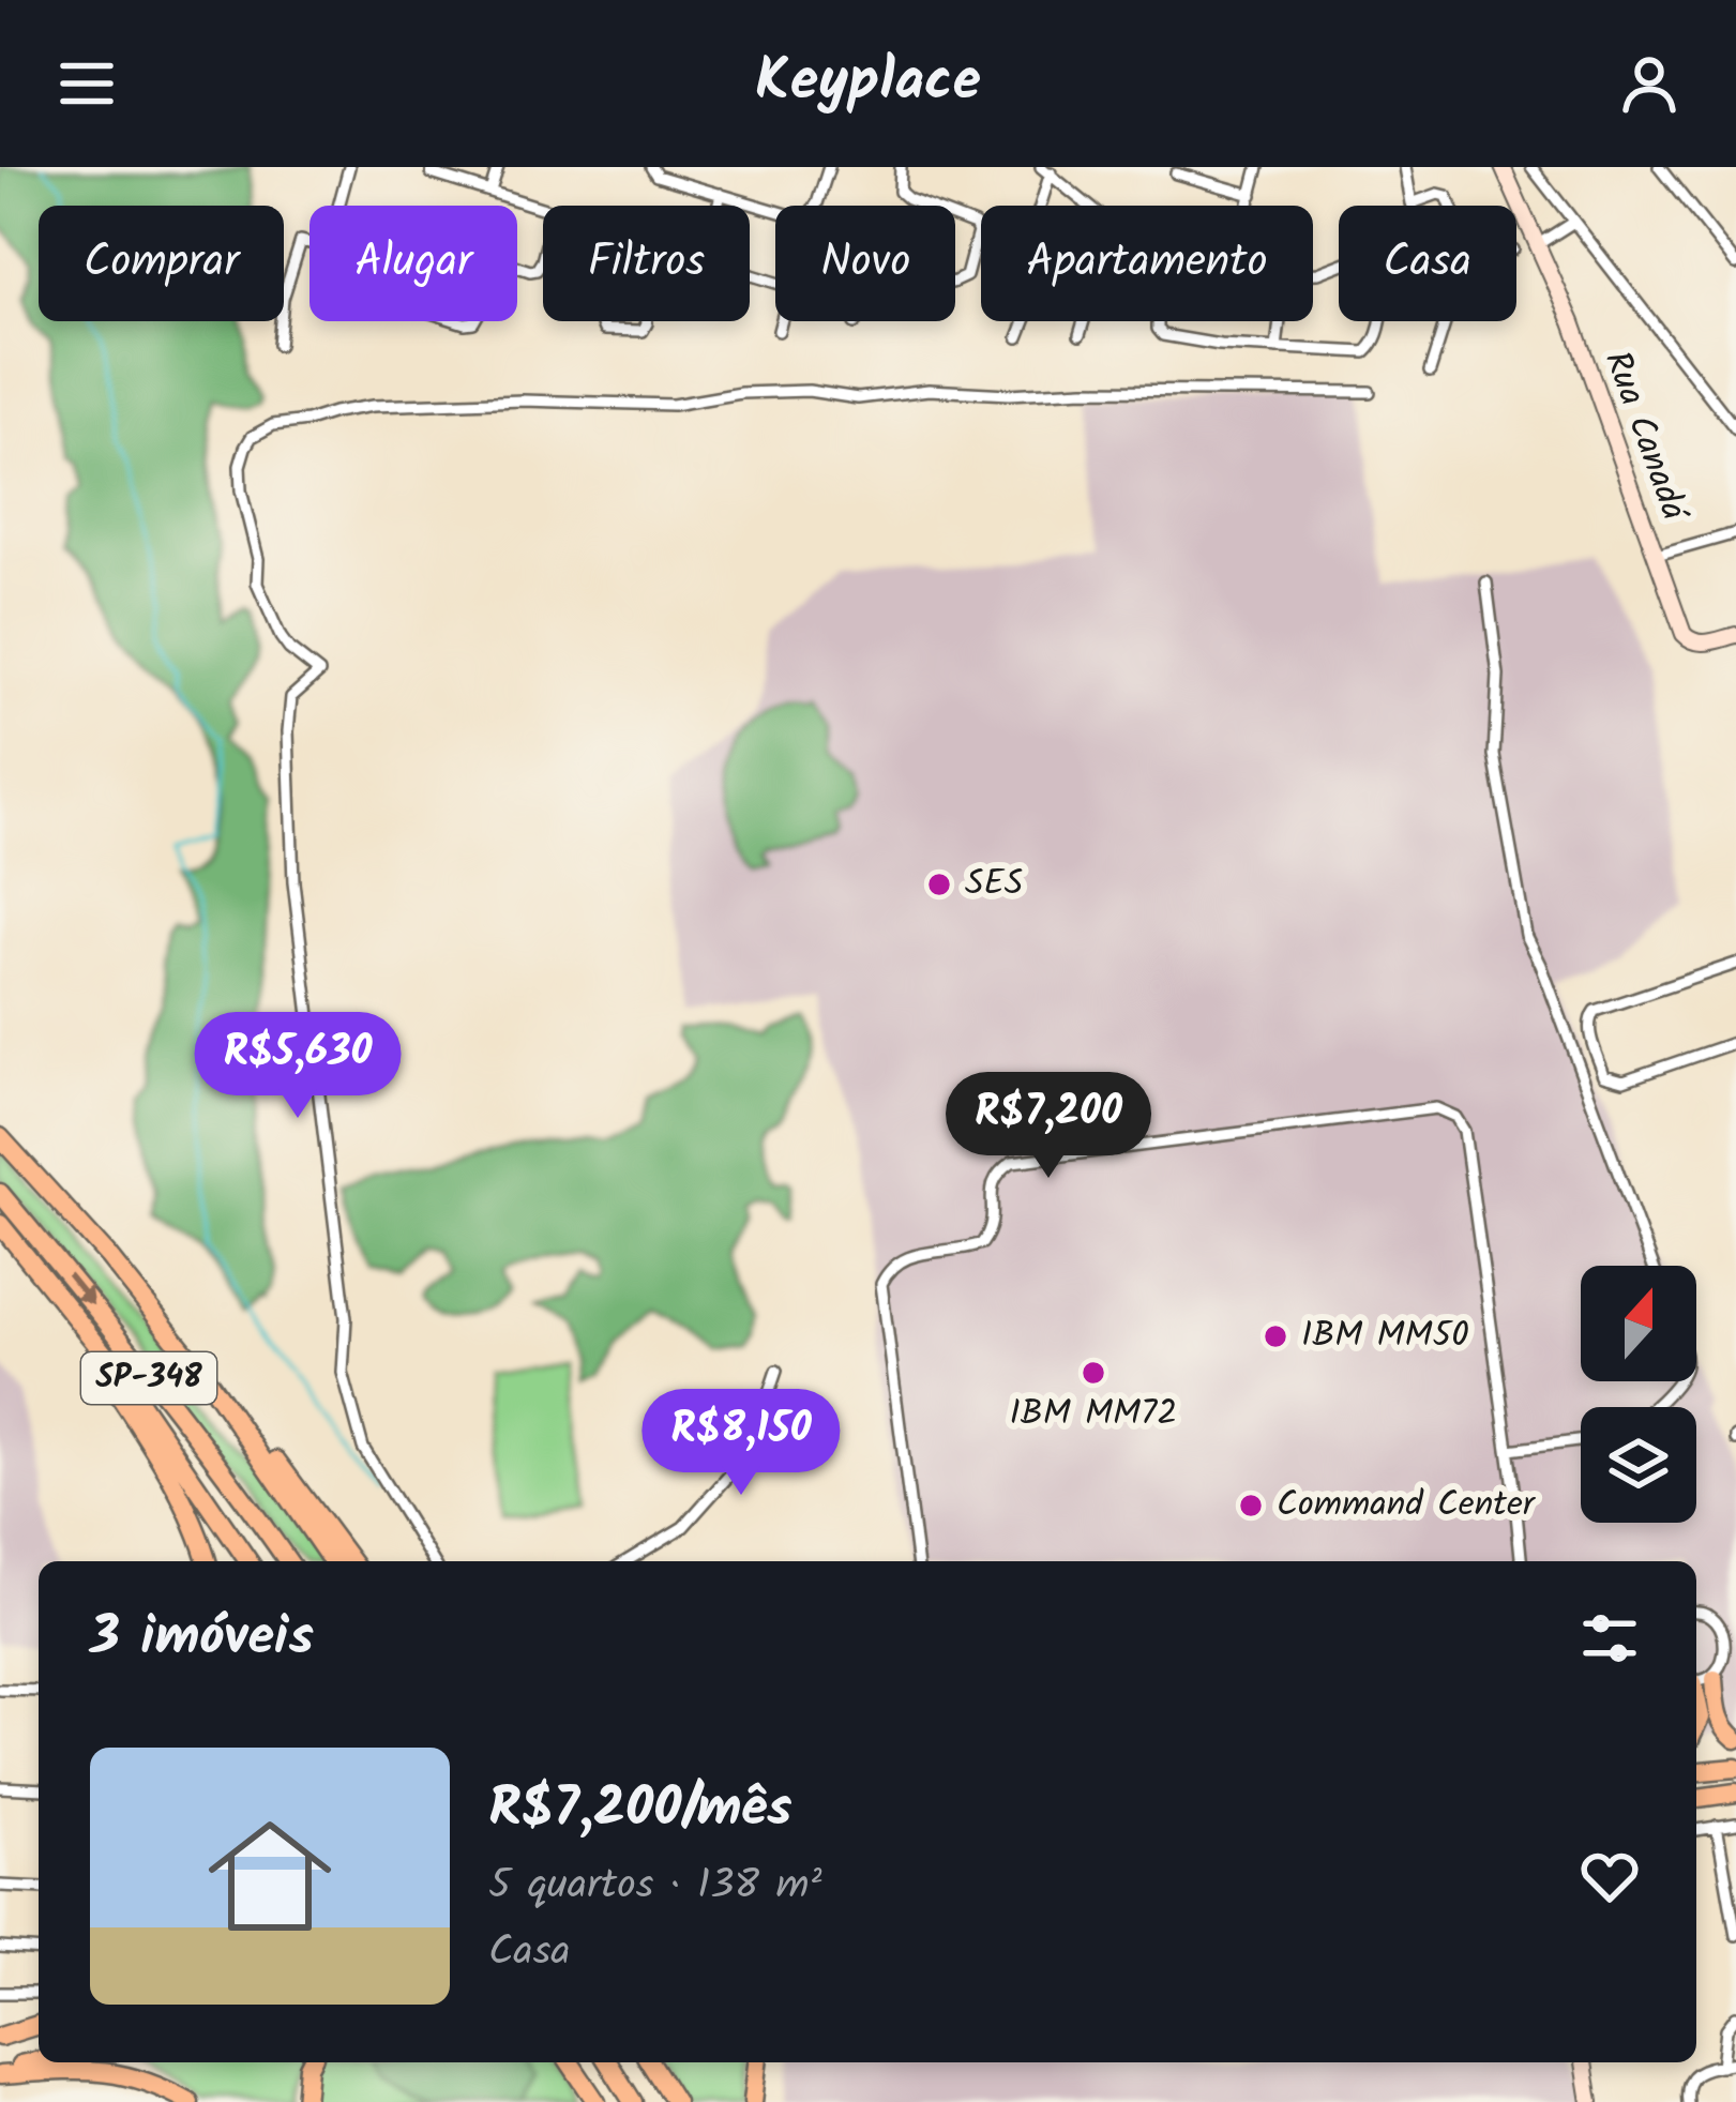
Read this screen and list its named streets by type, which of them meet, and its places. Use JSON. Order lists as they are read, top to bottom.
{
  "streets": {
    "highway": ["SP-348"],
    "main road": ["Rua Canadá"]
  },
  "places": [
    "SES",
    "IBM MM50",
    "IBM MM72",
    "Command Center"
  ],
  "north": "top",
  "page": {
    "header": "Keyplace",
    "chip": [
      "Comprar",
      "Alugar",
      "Filtros",
      "Novo",
      "Apartamento",
      "Casa"
    ],
    "price": ["R$5,630", "R$7,200", "R$8,150"],
    "heading": "3 imóveis",
    "list": [
      {
        "name": "R$7,200/mês",
        "note": "5 quartos · 138 m² · Casa"
      }
    ]
  }
}
